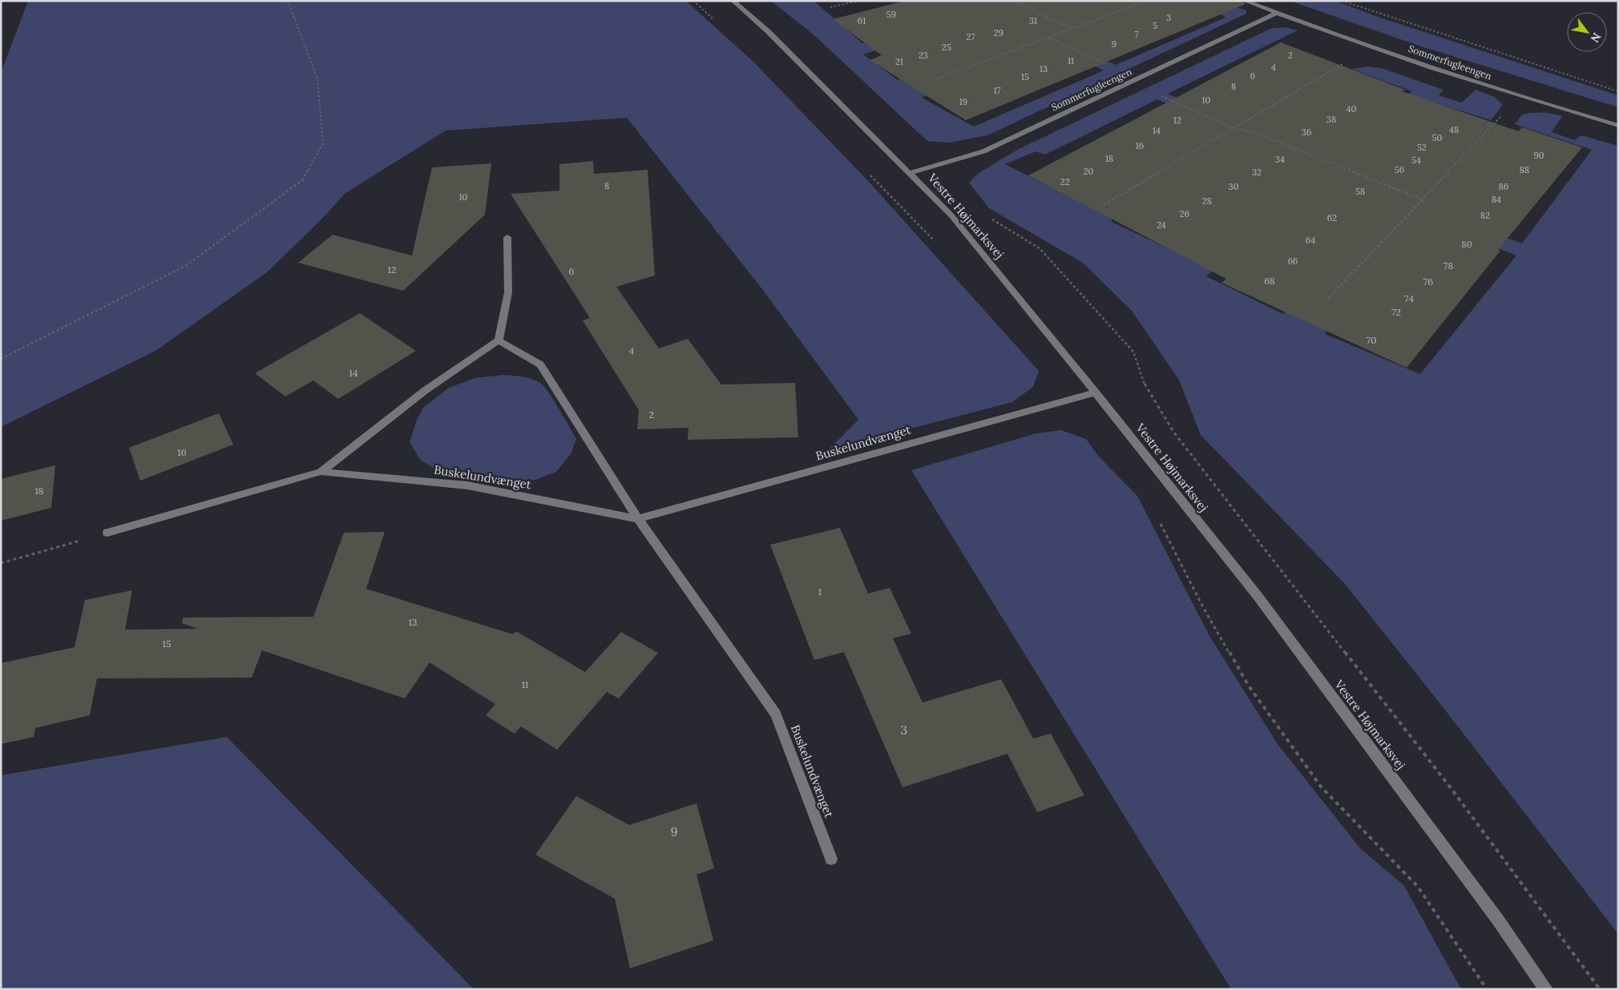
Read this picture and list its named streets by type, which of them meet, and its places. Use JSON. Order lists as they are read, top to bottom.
{
  "streets": {
    "street": ["Sommerfugleengen", "Vestre Højmarksvej", "Buskelundvænget"]
  },
  "crossings": [
    ["Sommerfugleengen", "Vestre Højmarksvej"],
    ["Vestre Højmarksvej", "Buskelundvænget"]
  ],
  "house_numbers": [
    "59",
    "3",
    "61",
    "31",
    "5",
    "29",
    "7",
    "27",
    "9",
    "25",
    "23",
    "2",
    "11",
    "21",
    "4",
    "13",
    "6",
    "15",
    "8",
    "17",
    "10",
    "19",
    "40",
    "38",
    "12",
    "48",
    "14",
    "36",
    "50",
    "16",
    "52",
    "90",
    "18",
    "34",
    "54",
    "56",
    "88",
    "20",
    "32",
    "22",
    "8",
    "30",
    "86",
    "58",
    "10",
    "84",
    "28",
    "26",
    "82",
    "62",
    "24",
    "64",
    "80",
    "66",
    "78",
    "12",
    "6",
    "68",
    "76",
    "74",
    "72",
    "70",
    "4",
    "14",
    "2",
    "16",
    "18",
    "1",
    "13",
    "15",
    "11",
    "3",
    "9"
  ],
  "north": "bottom right"
}
